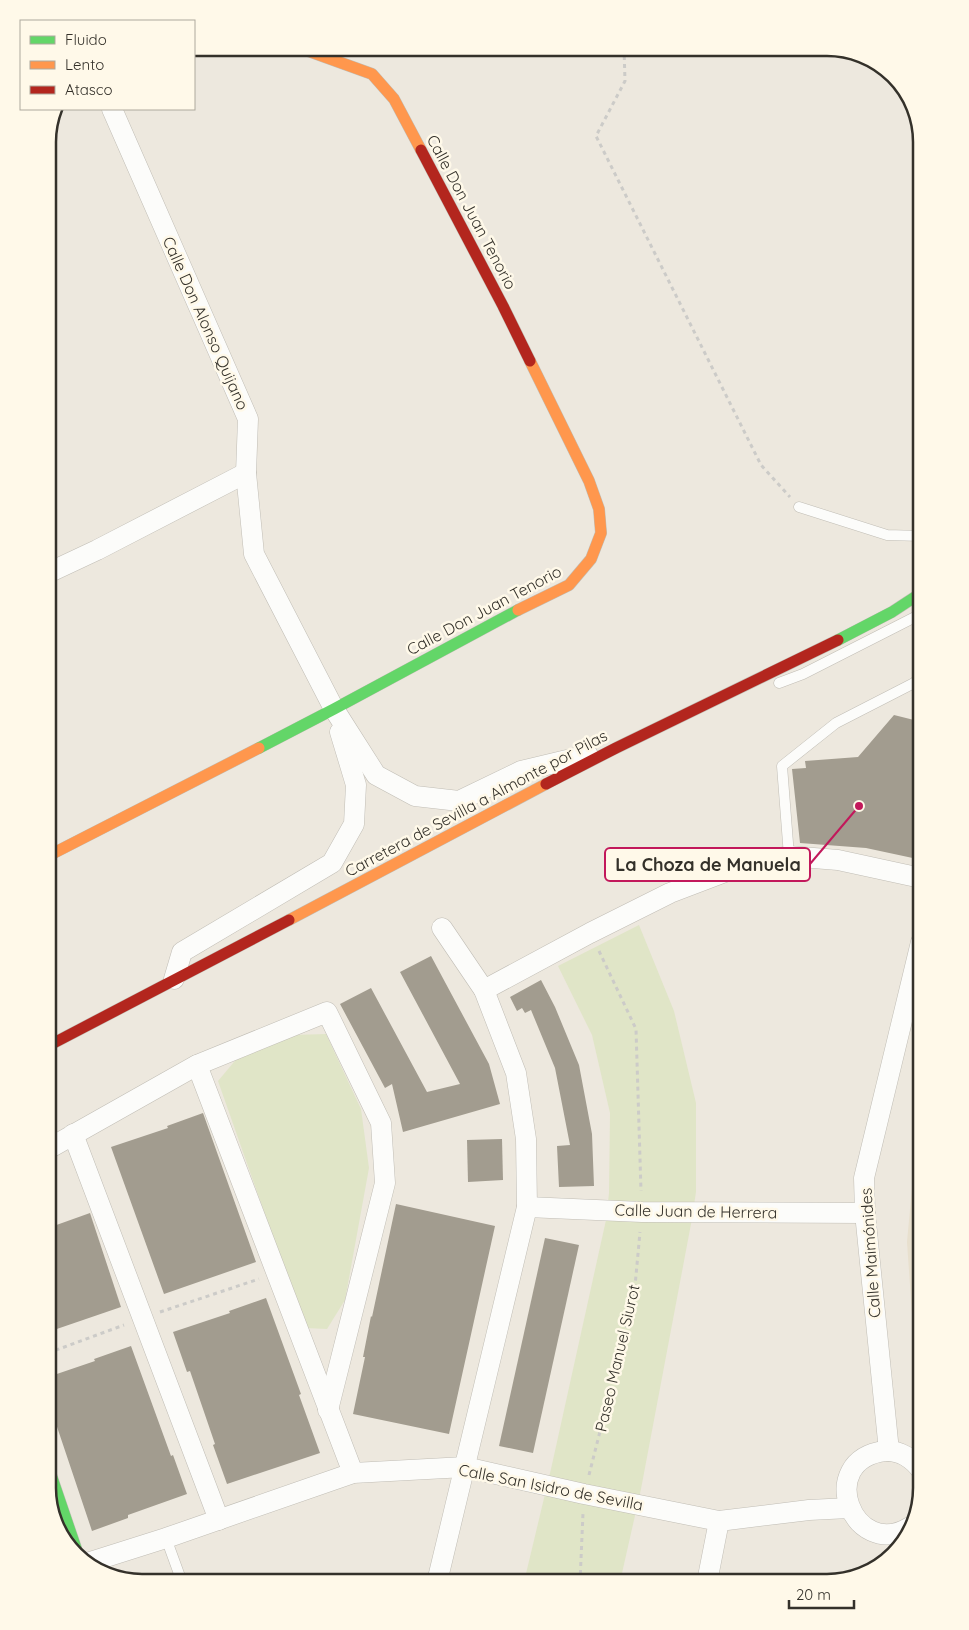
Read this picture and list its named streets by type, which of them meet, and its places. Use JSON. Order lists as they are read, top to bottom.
{
  "streets": {
    "street": [
      "Calle Don Juan Tenorio",
      "Calle Don Alonso Quijano",
      "Carretera de Sevilla a Almonte por Pilas",
      "Calle Juan de Herrera",
      "Calle Maimónides",
      "Calle San Isidro de Sevilla"
    ],
    "path": ["Paseo Manuel Siurot"]
  },
  "crossings": [
    ["Calle Don Juan Tenorio", "Calle Don Alonso Quijano"],
    ["Calle Juan de Herrera", "Calle Maimónides"],
    ["Calle Juan de Herrera", "Paseo Manuel Siurot"],
    ["Paseo Manuel Siurot", "Calle San Isidro de Sevilla"]
  ],
  "places": ["La Choza de Manuela"],
  "legend": ["Fluido", "Lento", "Atasco"],
  "scale_bar": "20 m"
}
